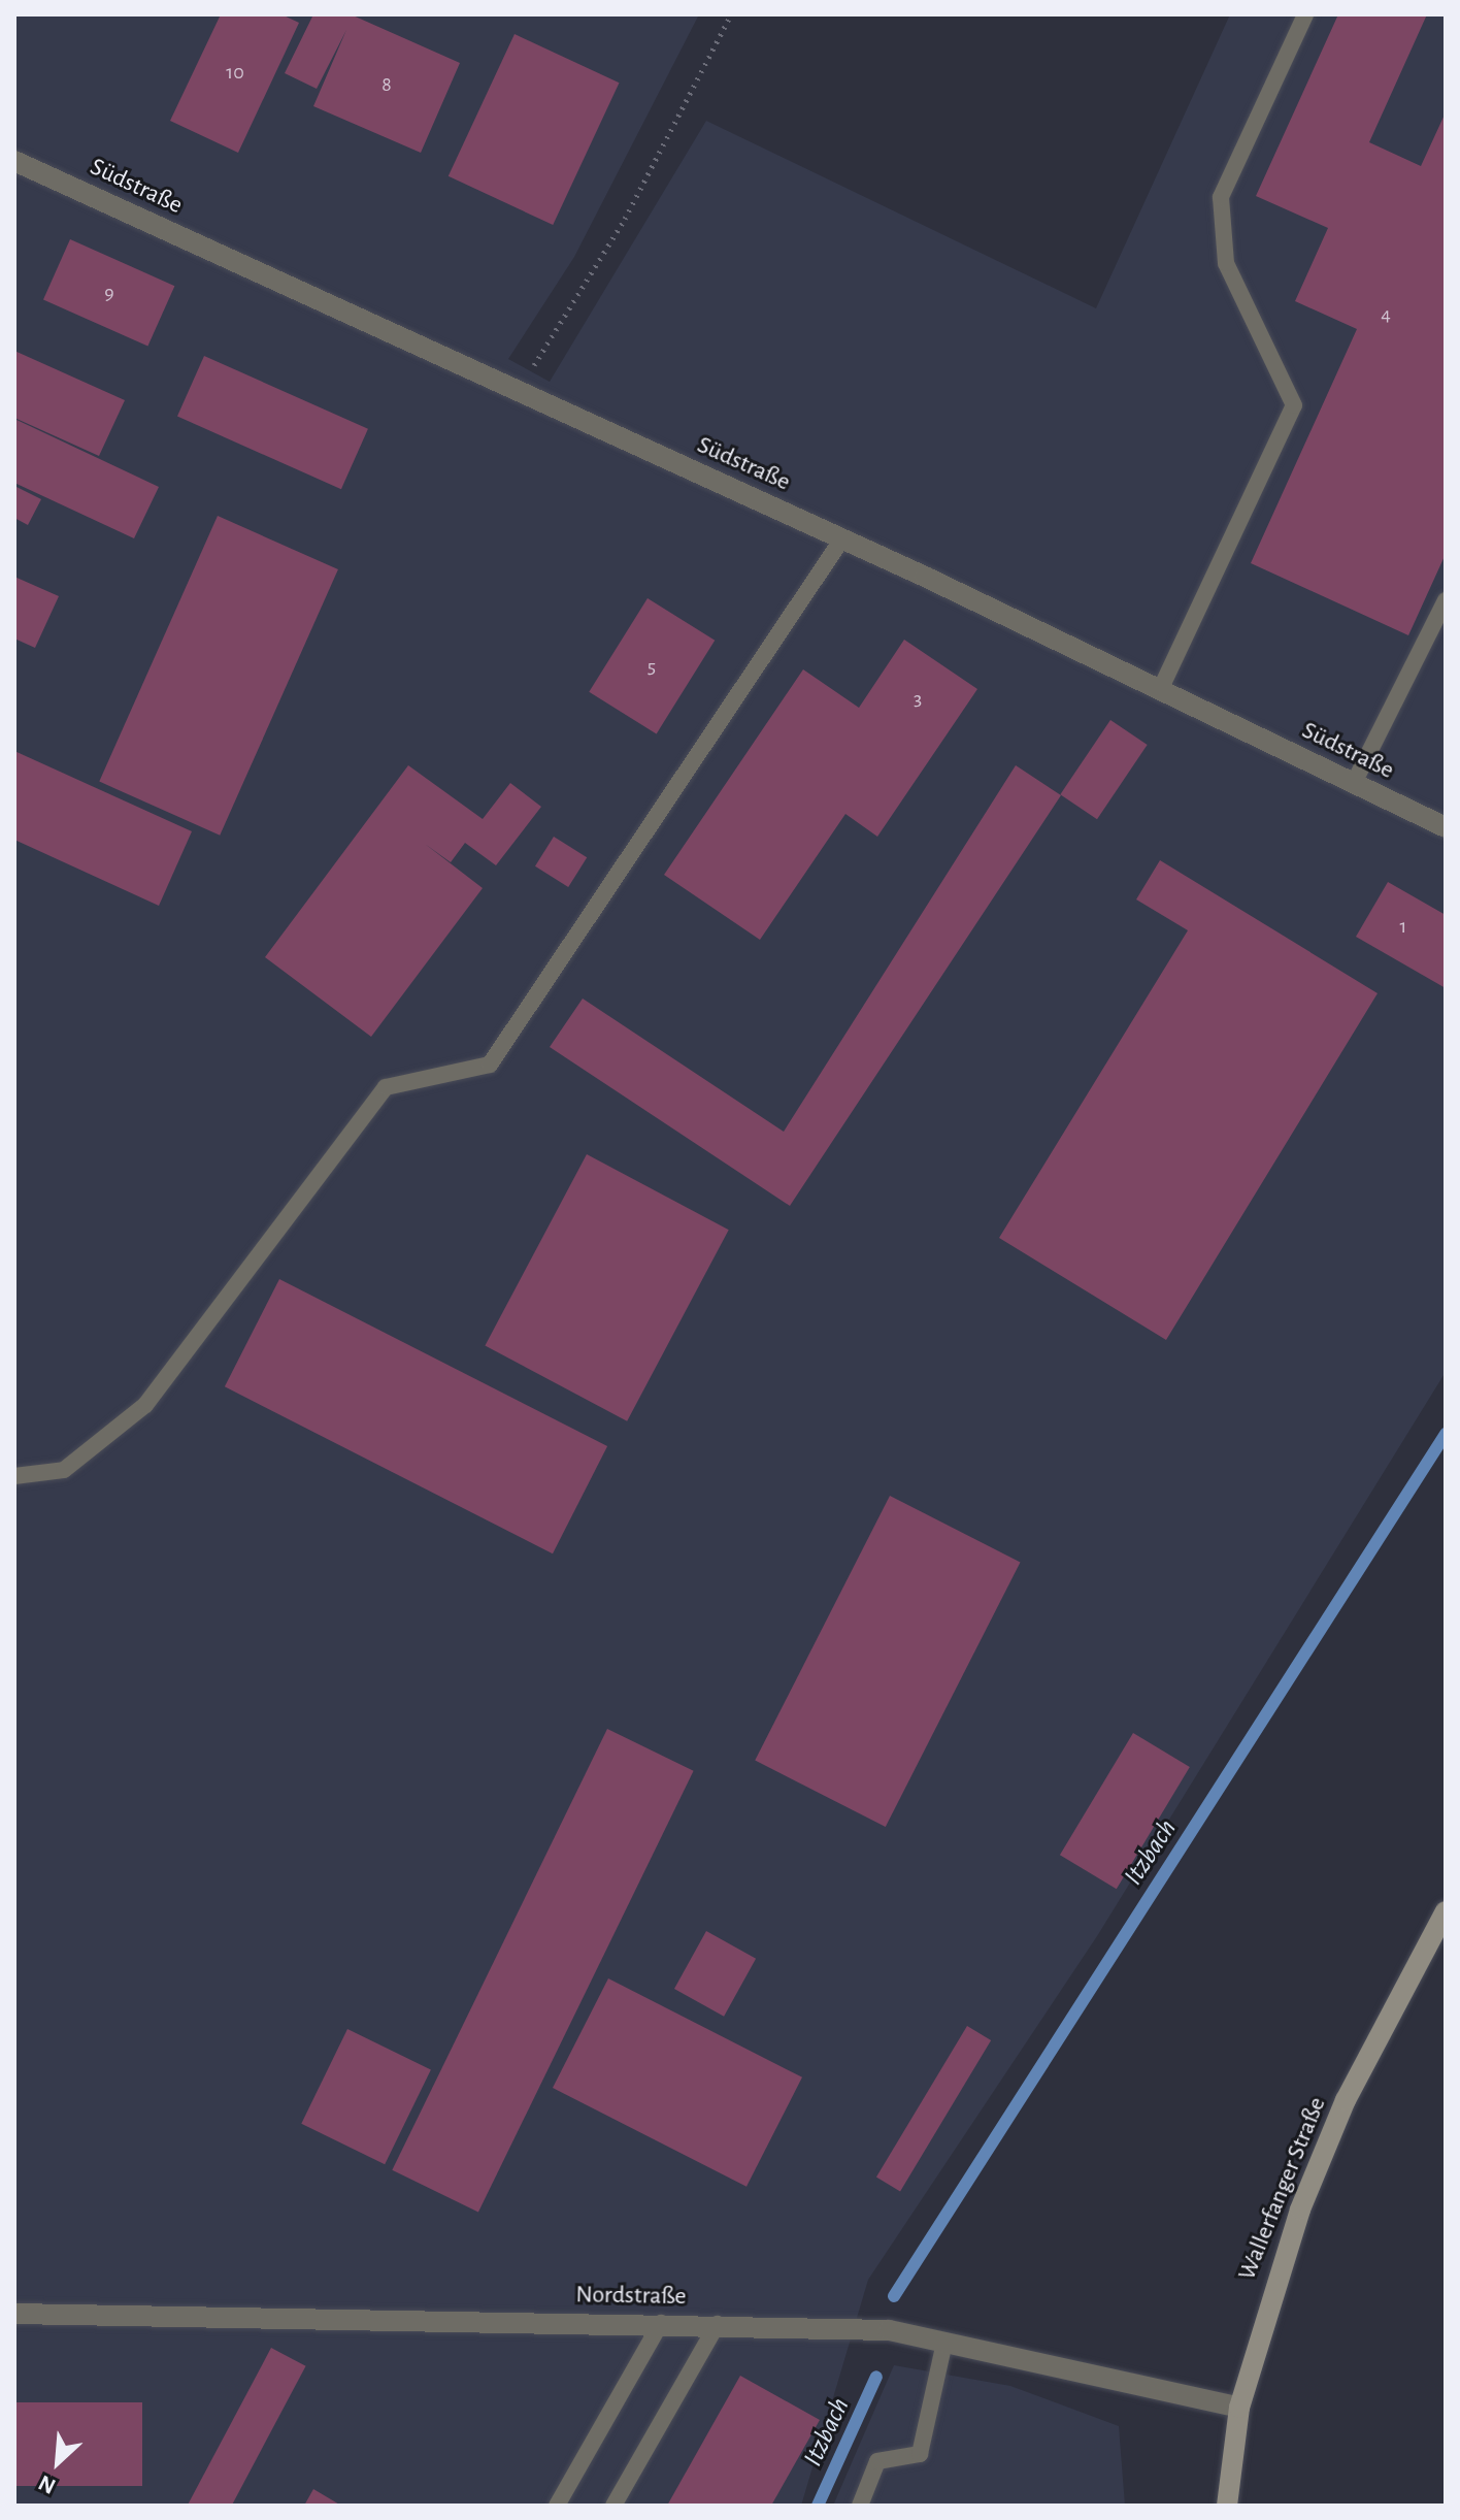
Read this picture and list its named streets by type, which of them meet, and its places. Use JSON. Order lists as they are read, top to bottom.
{
  "streets": {
    "main road": ["Wallerfanger Straße"],
    "street": ["Südstraße", "Nordstraße"]
  },
  "crossings": [
    ["Wallerfanger Straße", "Nordstraße"]
  ],
  "water": ["Itzbach"],
  "house_numbers": [
    "10",
    "8",
    "9",
    "4",
    "5",
    "3",
    "1"
  ],
  "north": "bottom left"
}
